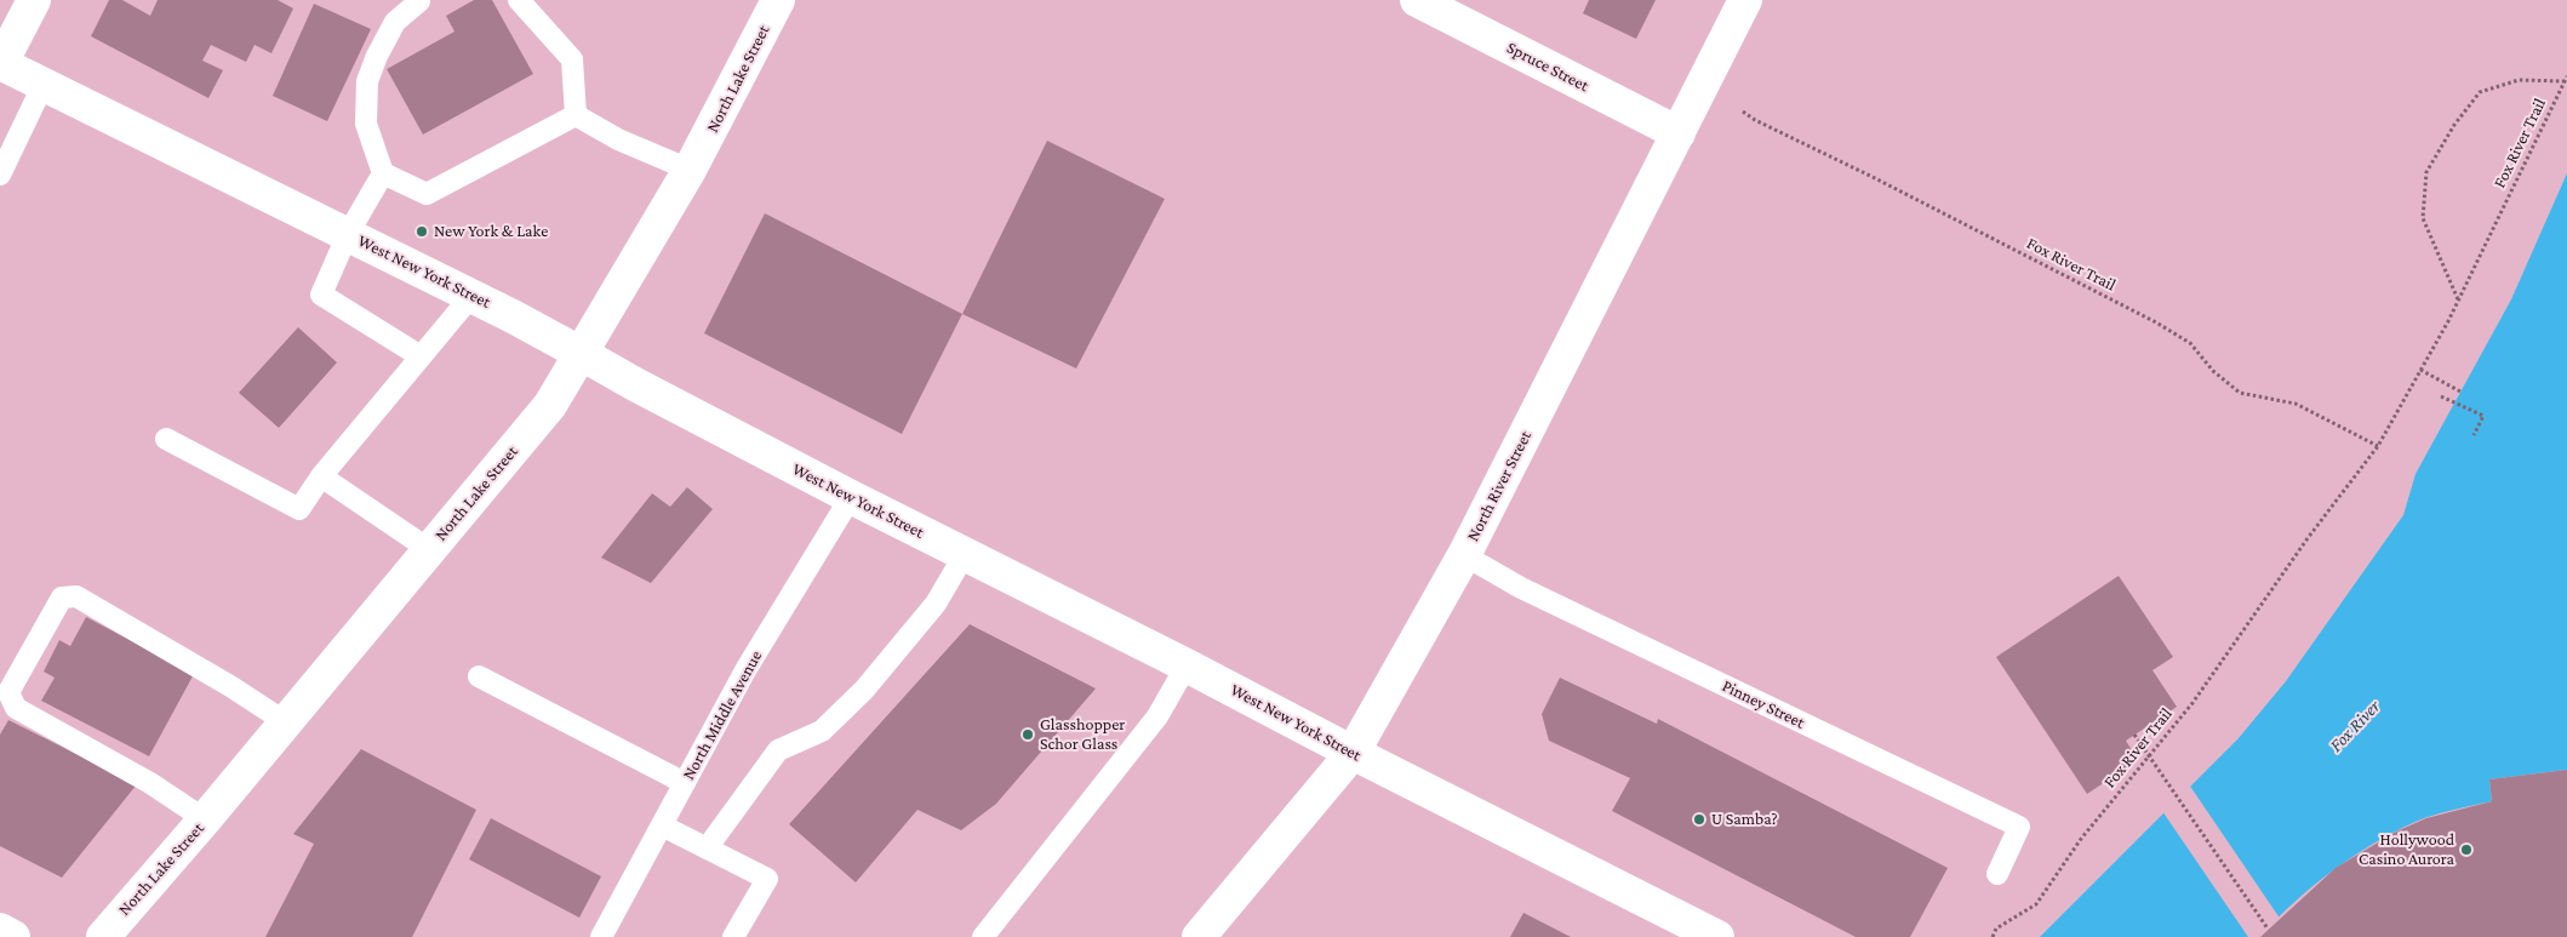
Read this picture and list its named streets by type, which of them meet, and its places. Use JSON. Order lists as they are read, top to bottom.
{
  "streets": {
    "main road": [
      "Spruce Street",
      "North Lake Street",
      "West New York Street",
      "North River Street"
    ],
    "lane": ["Pinney Street", "North Middle Avenue"],
    "path": ["Fox River Trail"]
  },
  "crossings": [
    ["Spruce Street", "North River Street"],
    ["North Lake Street", "West New York Street"],
    ["West New York Street", "North River Street"],
    ["West New York Street", "North Middle Avenue"],
    ["North River Street", "Pinney Street"]
  ],
  "water": ["Fox River"],
  "places": [
    "New York & Lake",
    "Glasshopper Schor Glass",
    "U Samba?",
    "Hollywood Casino Aurora"
  ]
}
